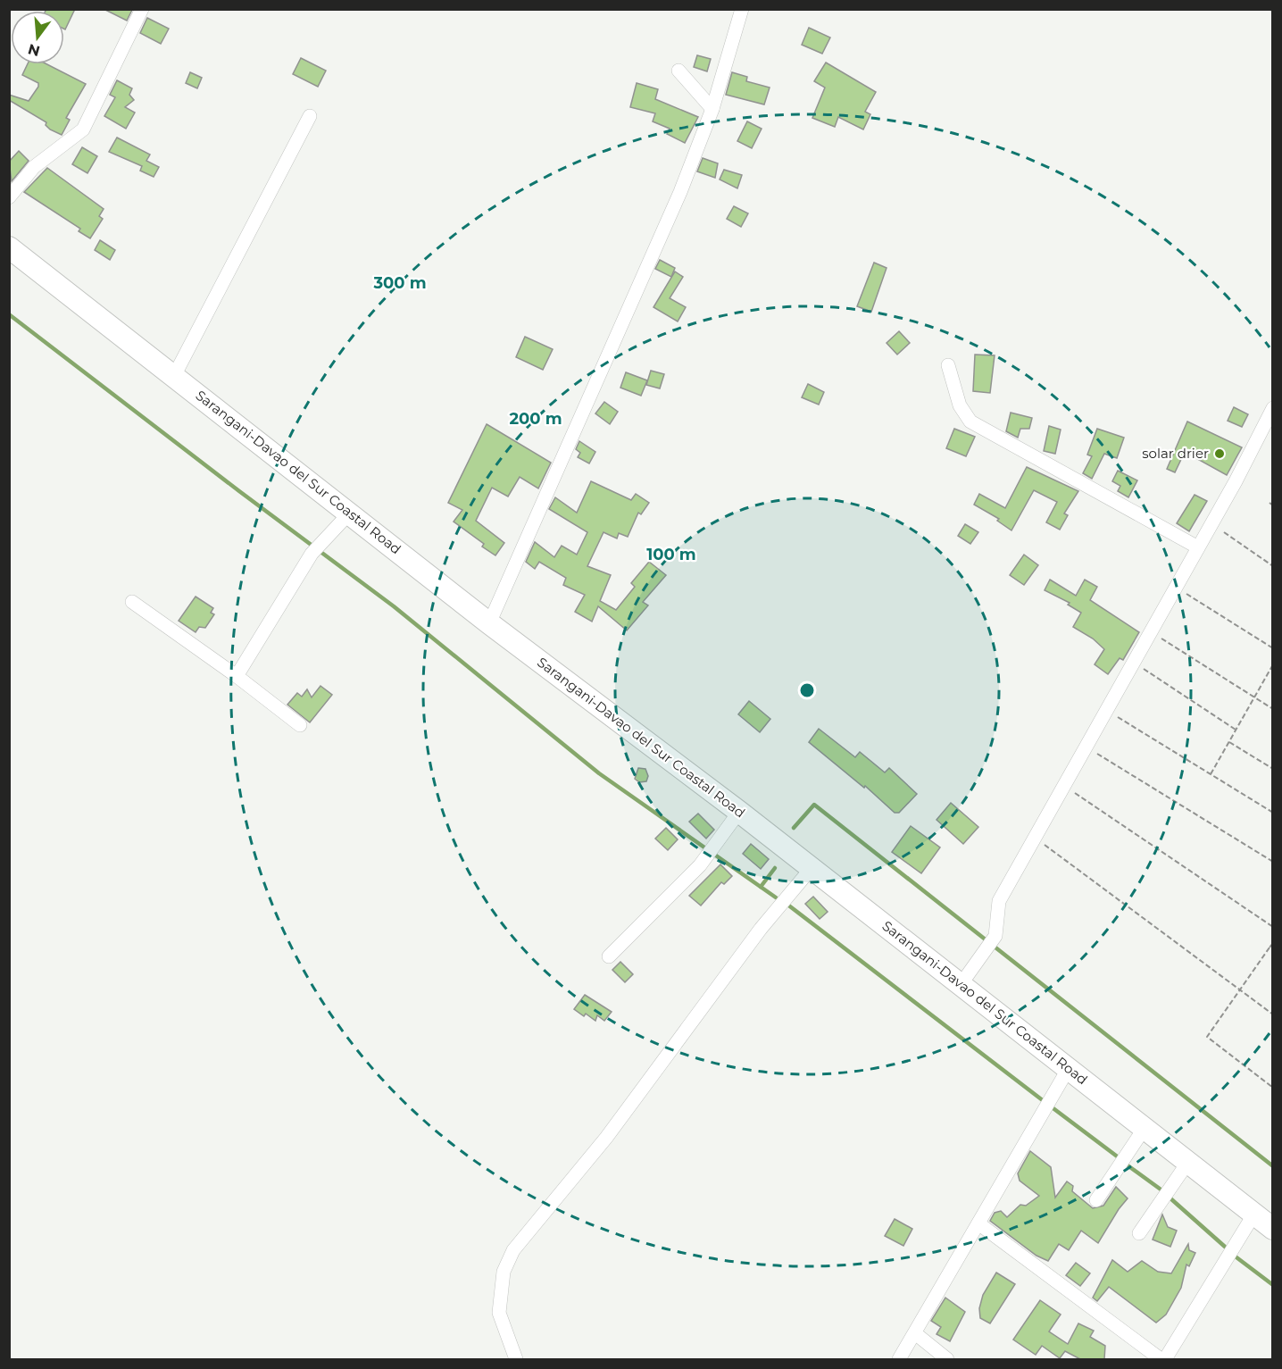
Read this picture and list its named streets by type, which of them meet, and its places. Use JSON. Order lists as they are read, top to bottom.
{
  "streets": {
    "main road": ["Sarangani-Davao del Sur Coastal Road"]
  },
  "places": ["solar drier"],
  "north": "bottom",
  "rings": ["300 m", "200 m", "100 m"]
}
